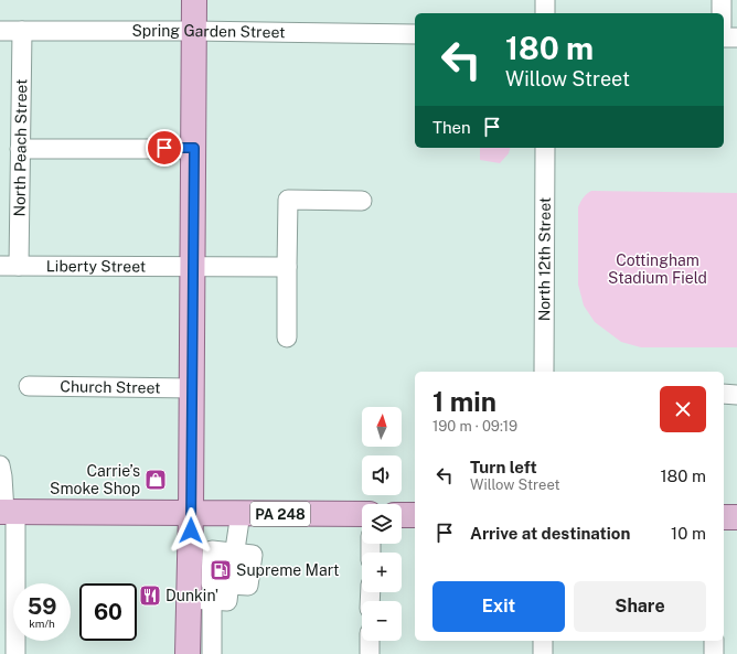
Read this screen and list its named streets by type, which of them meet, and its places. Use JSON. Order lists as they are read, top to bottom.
{
  "streets": {
    "main road": ["PA 248"],
    "street": [
      "Spring Garden Street",
      "North Peach Street",
      "North 12th Street",
      "Liberty Street",
      "Church Street"
    ]
  },
  "crossings": [
    ["Spring Garden Street", "North Peach Street"],
    ["North Peach Street", "Liberty Street"]
  ],
  "parks": ["Cottingham Stadium Field"],
  "places": {
    "shop": ["Carrie’s Smoke Shop"],
    "fuel station": ["Supreme Mart"],
    "restaurant": ["Dunkin'"]
  },
  "north": "top",
  "page": {
    "turn": ["180 m", "Willow Street"],
    "then": "Then",
    "heading": ["1 min", "190 m · 09:19"],
    "map_buttons": ["+", "−"],
    "list": [
      {
        "name": "Turn left",
        "note": "Willow Street",
        "value": "180 m"
      },
      {
        "name": "Arrive at destination",
        "value": "10 m"
      }
    ],
    "buttons": ["Exit", "Share"],
    "speed": "59 km/h",
    "limit": "60"
  }
}
